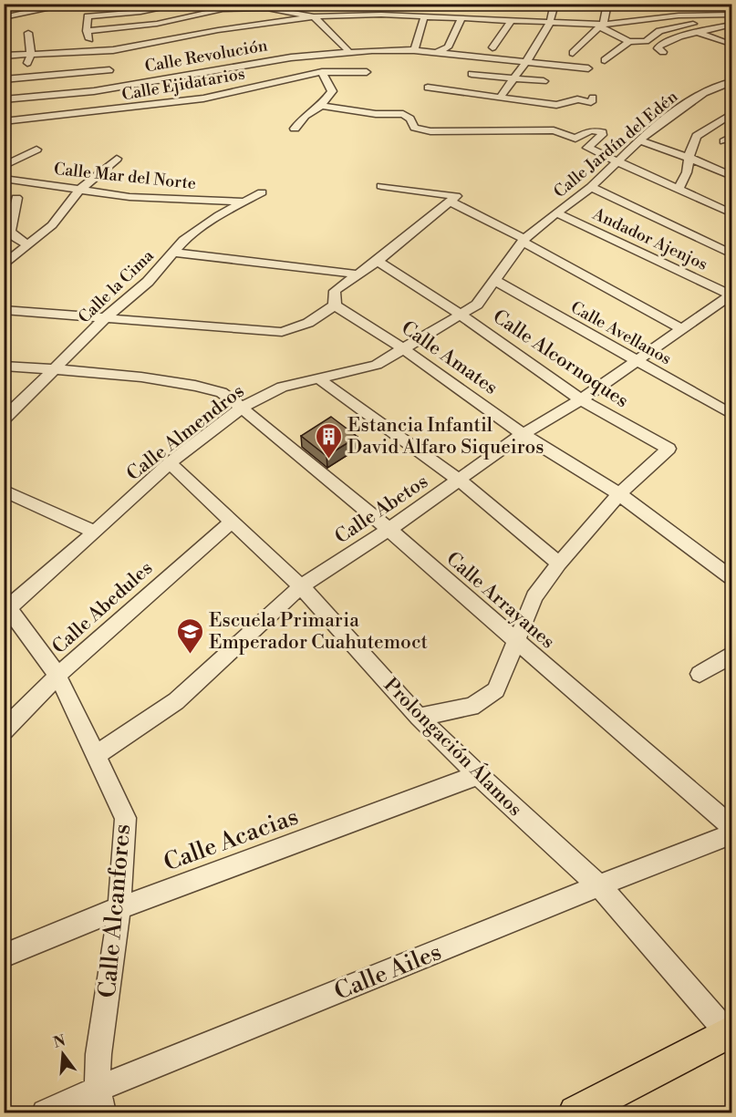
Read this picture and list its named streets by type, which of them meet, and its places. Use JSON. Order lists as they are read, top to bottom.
{
  "streets": {
    "street": [
      "Calle Revolución",
      "Calle Ejidatarios",
      "Calle Jardín del Edén",
      "Calle Mar del Norte",
      "Andador Ajenjos",
      "Calle la Cima",
      "Calle Avellanos",
      "Calle Amates",
      "Calle Alcornoques",
      "Calle Almendros",
      "Calle Abetos",
      "Calle Arrayanes",
      "Calle Abedules",
      "Prolongación Álamos",
      "Calle Acacias",
      "Calle Alcanfores",
      "Calle Ailes"
    ]
  },
  "crossings": [
    ["Calle Jardín del Edén", "Andador Ajenjos"],
    ["Calle Jardín del Edén", "Calle Almendros"],
    ["Calle Mar del Norte", "Calle la Cima"],
    ["Andador Ajenjos", "Calle Abetos"],
    ["Calle la Cima", "Calle Arrayanes"],
    ["Calle Avellanos", "Calle Almendros"],
    ["Calle Avellanos", "Calle Abetos"],
    ["Calle Amates", "Calle Alcornoques"],
    ["Calle Amates", "Calle Almendros"],
    ["Calle Amates", "Calle Abetos"],
    ["Calle Alcornoques", "Calle Almendros"],
    ["Calle Alcornoques", "Calle Abetos"],
    ["Calle Almendros", "Calle Arrayanes"],
    ["Calle Almendros", "Prolongación Álamos"],
    ["Calle Almendros", "Calle Alcanfores"],
    ["Calle Abetos", "Calle Arrayanes"],
    ["Calle Abetos", "Prolongación Álamos"],
    ["Calle Abetos", "Calle Alcanfores"],
    ["Calle Abedules", "Prolongación Álamos"],
    ["Calle Abedules", "Calle Alcanfores"],
    ["Prolongación Álamos", "Calle Acacias"],
    ["Prolongación Álamos", "Calle Ailes"],
    ["Calle Acacias", "Calle Alcanfores"],
    ["Calle Alcanfores", "Calle Ailes"]
  ],
  "places": {
    "building": ["Estancia Infantil David Alfaro Siqueiros"],
    "school or university": ["Escuela Primaria Emperador Cuahutemoct"]
  },
  "north": "top"
}
